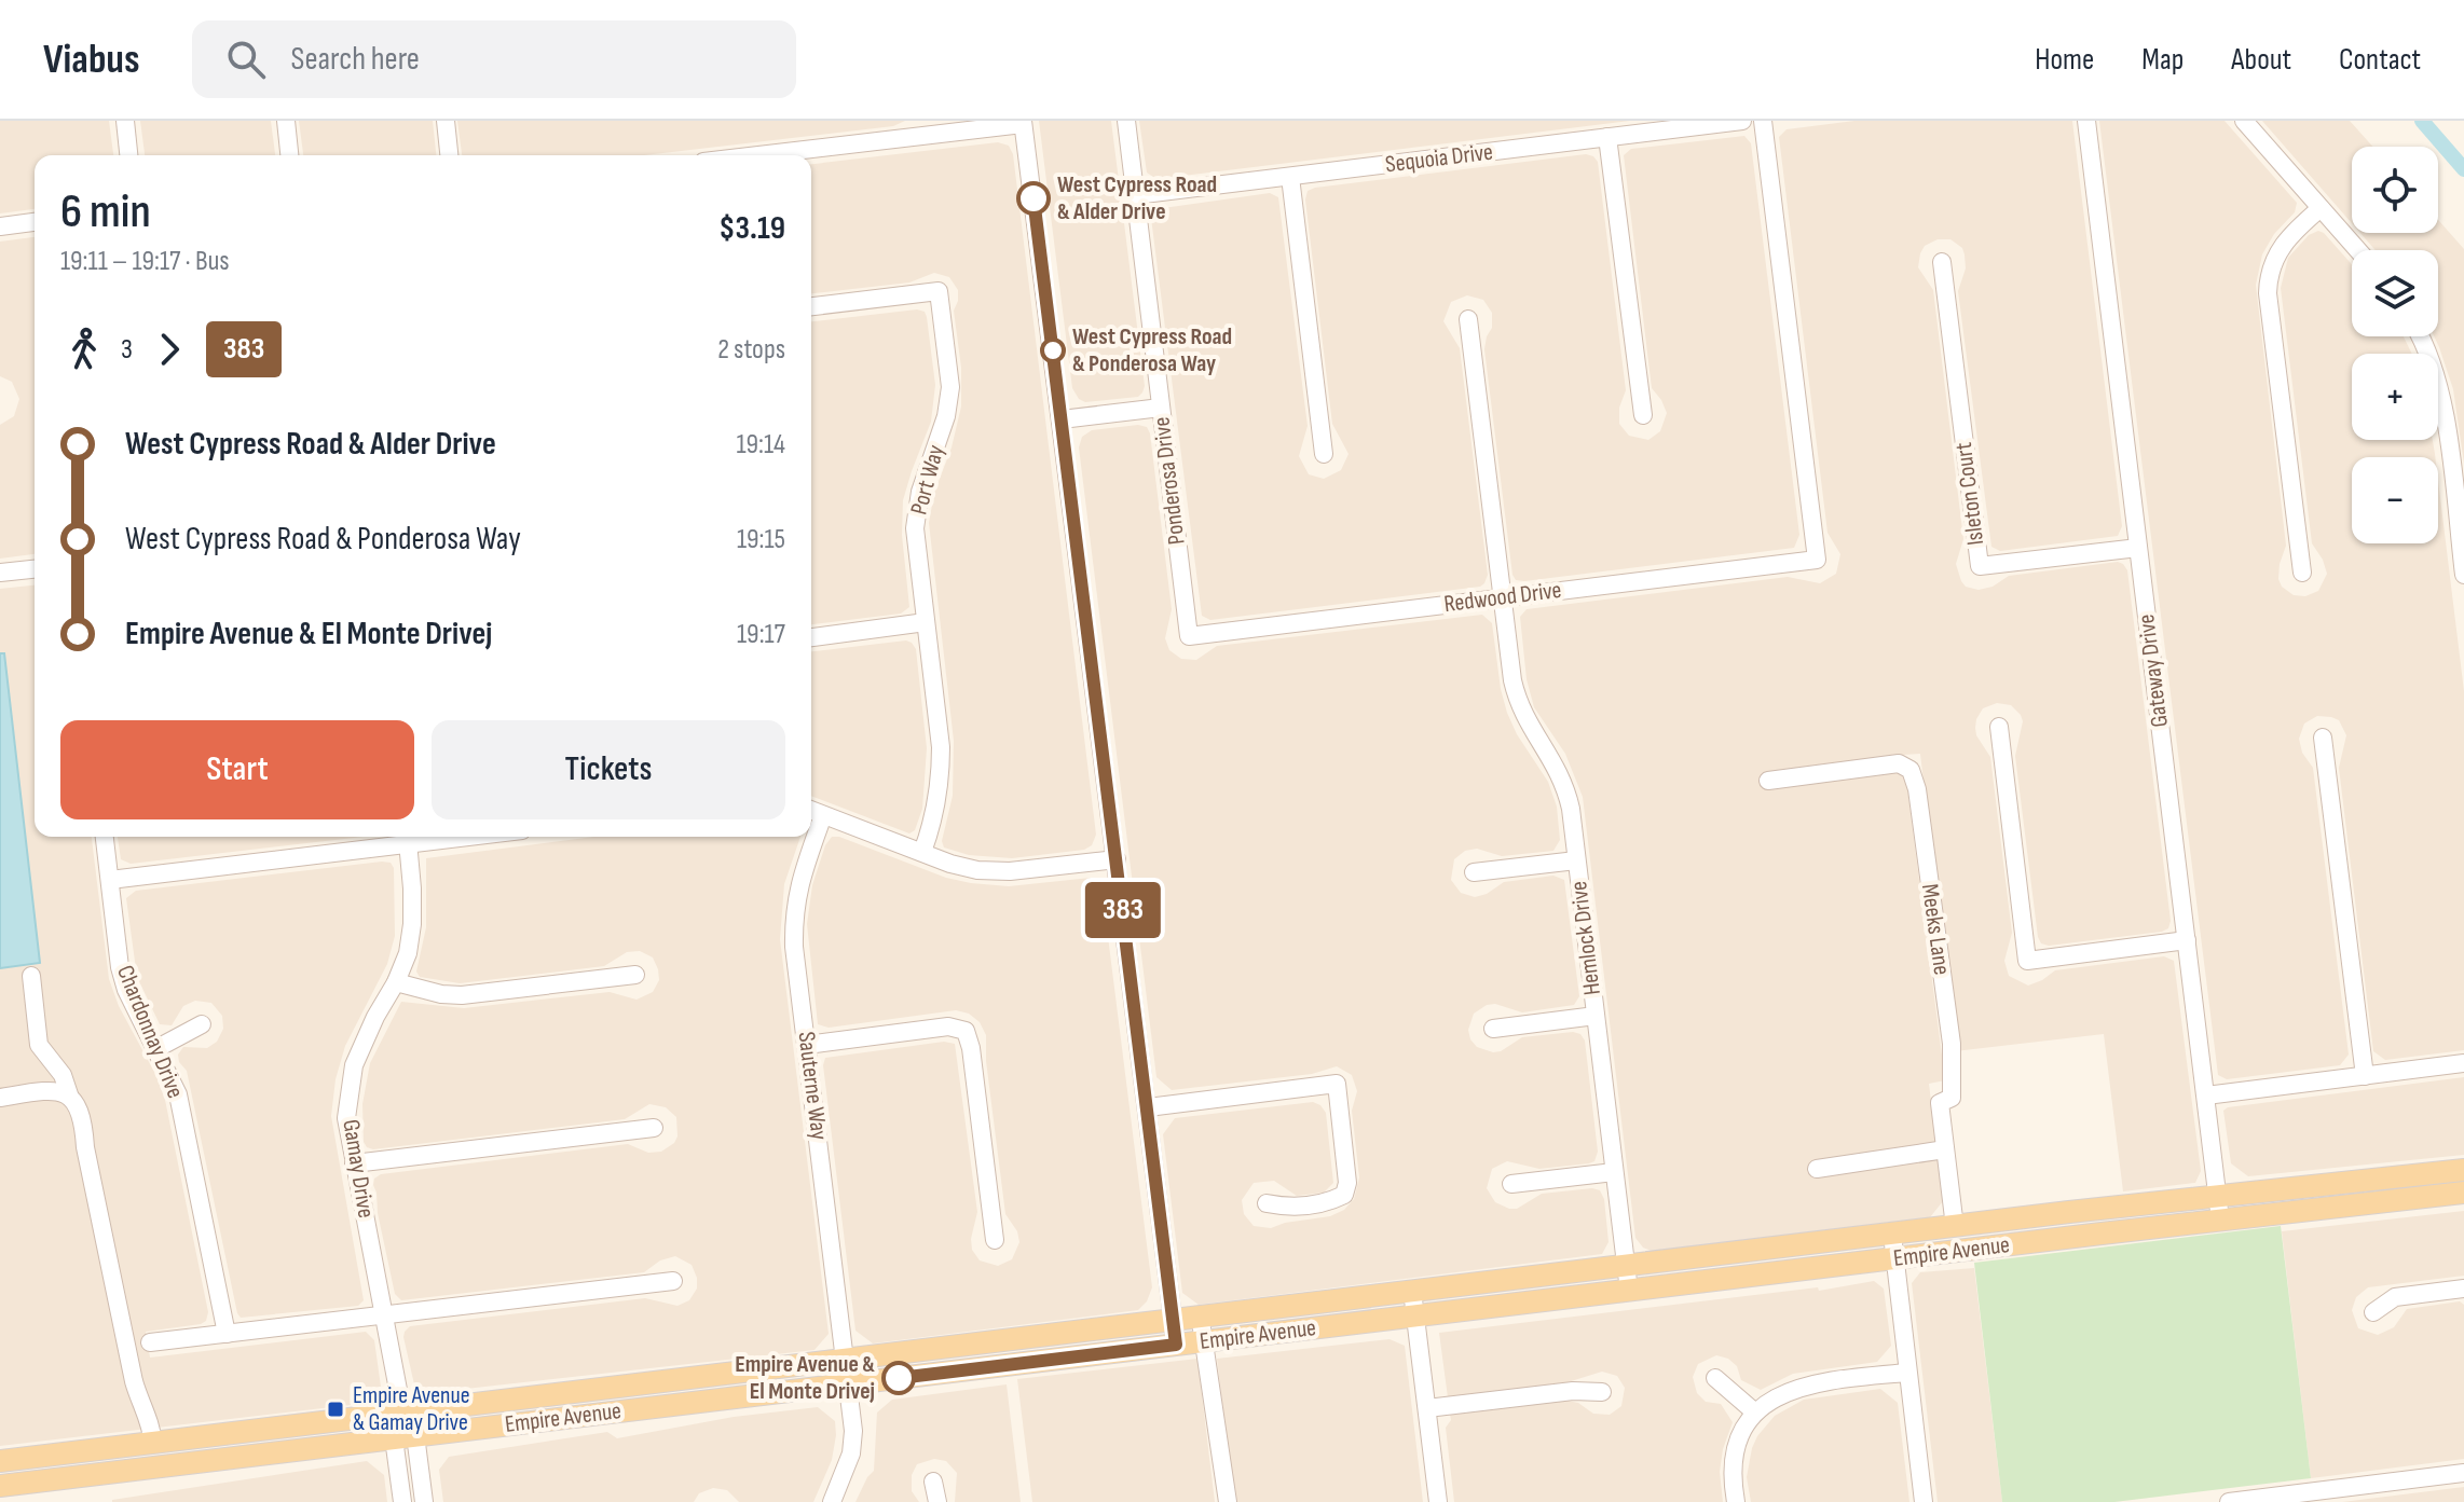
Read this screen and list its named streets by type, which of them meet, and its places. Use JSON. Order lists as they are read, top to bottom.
{
  "streets": {
    "main road": ["Empire Avenue"],
    "street": [
      "Sequoia Drive",
      "Port Way",
      "Ponderosa Drive",
      "Isleton Court",
      "Redwood Drive",
      "Gateway Drive",
      "Meeks Lane",
      "Hemlock Drive",
      "Chardonnay Drive",
      "Sauterne Way",
      "Gamay Drive"
    ]
  },
  "crossings": [
    ["Sequoia Drive", "Ponderosa Drive"],
    ["Ponderosa Drive", "Redwood Drive"],
    ["Isleton Court", "Gateway Drive"],
    ["Redwood Drive", "Hemlock Drive"],
    ["Gateway Drive", "Empire Avenue"],
    ["Meeks Lane", "Empire Avenue"],
    ["Hemlock Drive", "Empire Avenue"],
    ["Sauterne Way", "Empire Avenue"],
    ["Gamay Drive", "Empire Avenue"]
  ],
  "places": {
    "other": ["West Cypress Road & Alder Drive", "West Cypress Road & Ponderosa Way", "Empire Avenue & El Monte Drivej"],
    "transit": ["Empire Avenue & Gamay Drive"]
  },
  "lines": ["bus line 383"],
  "page": {
    "header": "Viabus",
    "search": "Search here",
    "nav": [
      "Home",
      "Map",
      "About",
      "Contact"
    ],
    "on_map": "383",
    "map_buttons": ["+", "−"],
    "heading": ["6 min", "19:11 – 19:17 · Bus", "$3.19"],
    "legs": ["3", "383", "2 stops"],
    "list": [
      {
        "name": "West Cypress Road & Alder Drive",
        "value": "19:14"
      },
      {
        "name": "West Cypress Road & Ponderosa Way",
        "value": "19:15"
      },
      {
        "name": "Empire Avenue & El Monte Drivej",
        "value": "19:17"
      }
    ],
    "buttons": ["Start", "Tickets"]
  }
}
